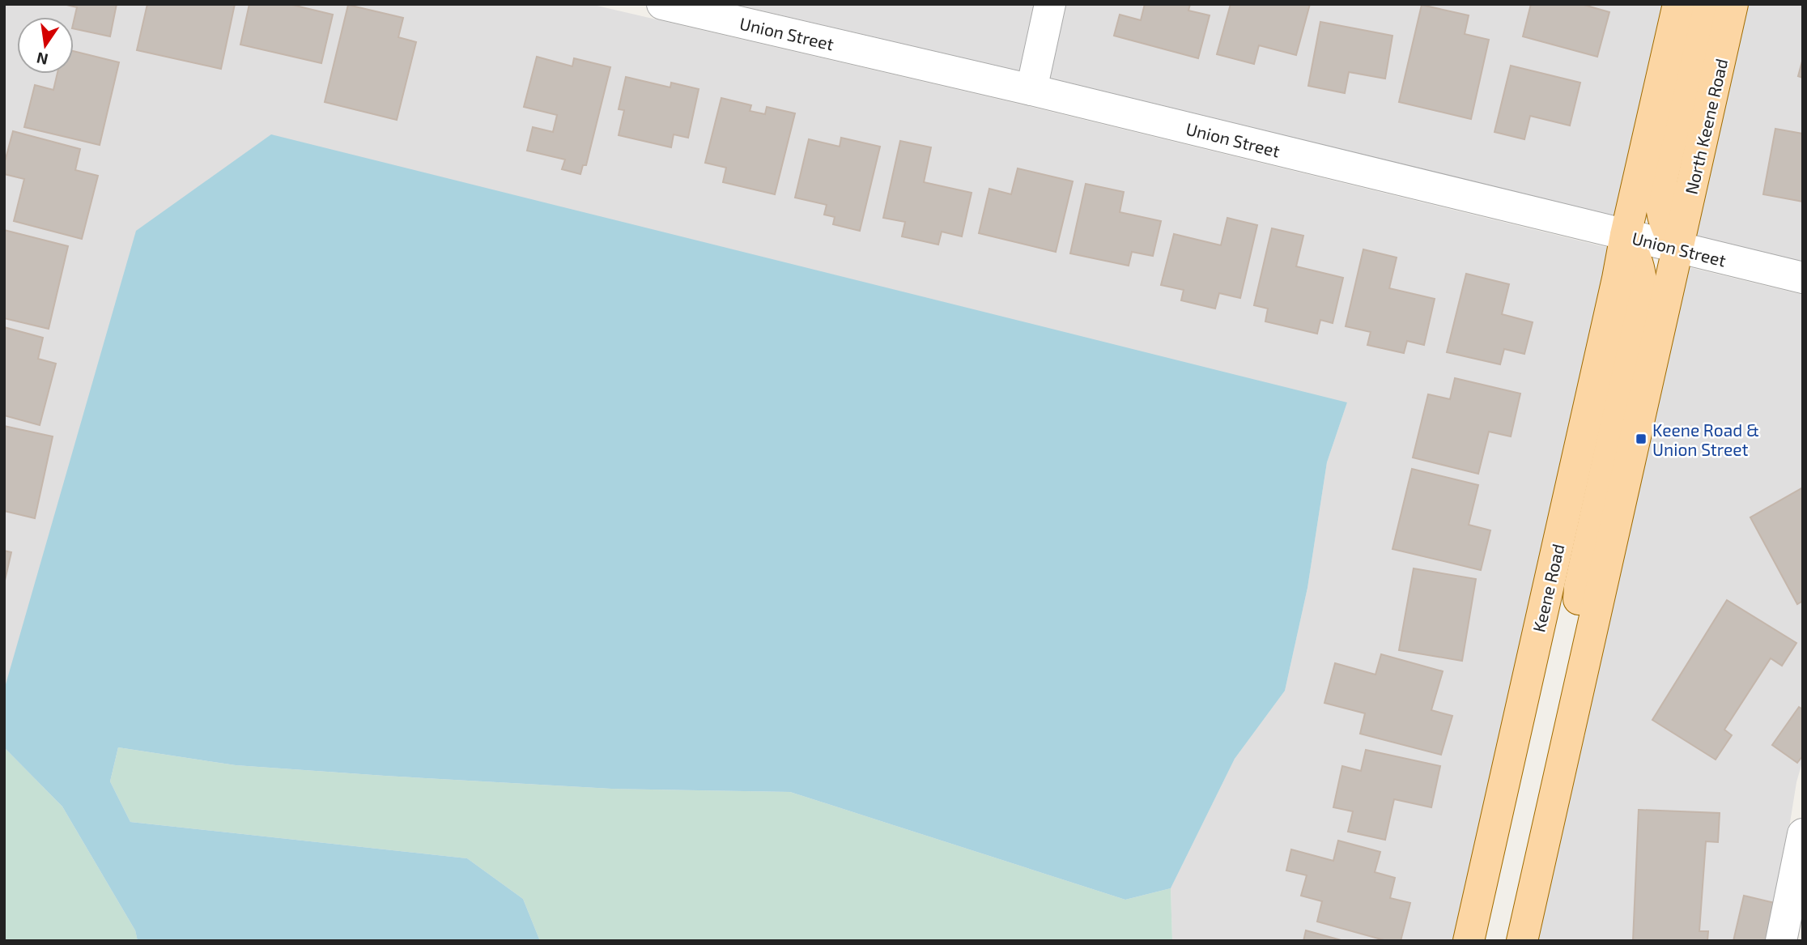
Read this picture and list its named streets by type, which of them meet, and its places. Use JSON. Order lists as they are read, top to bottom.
{
  "streets": {
    "main road": ["North Keene Road", "Keene Road"],
    "street": ["Union Street"]
  },
  "crossings": [
    ["Union Street", "North Keene Road"],
    ["Union Street", "Keene Road"]
  ],
  "places": {
    "transit": ["Keene Road & Union Street"]
  },
  "north": "bottom"
}
